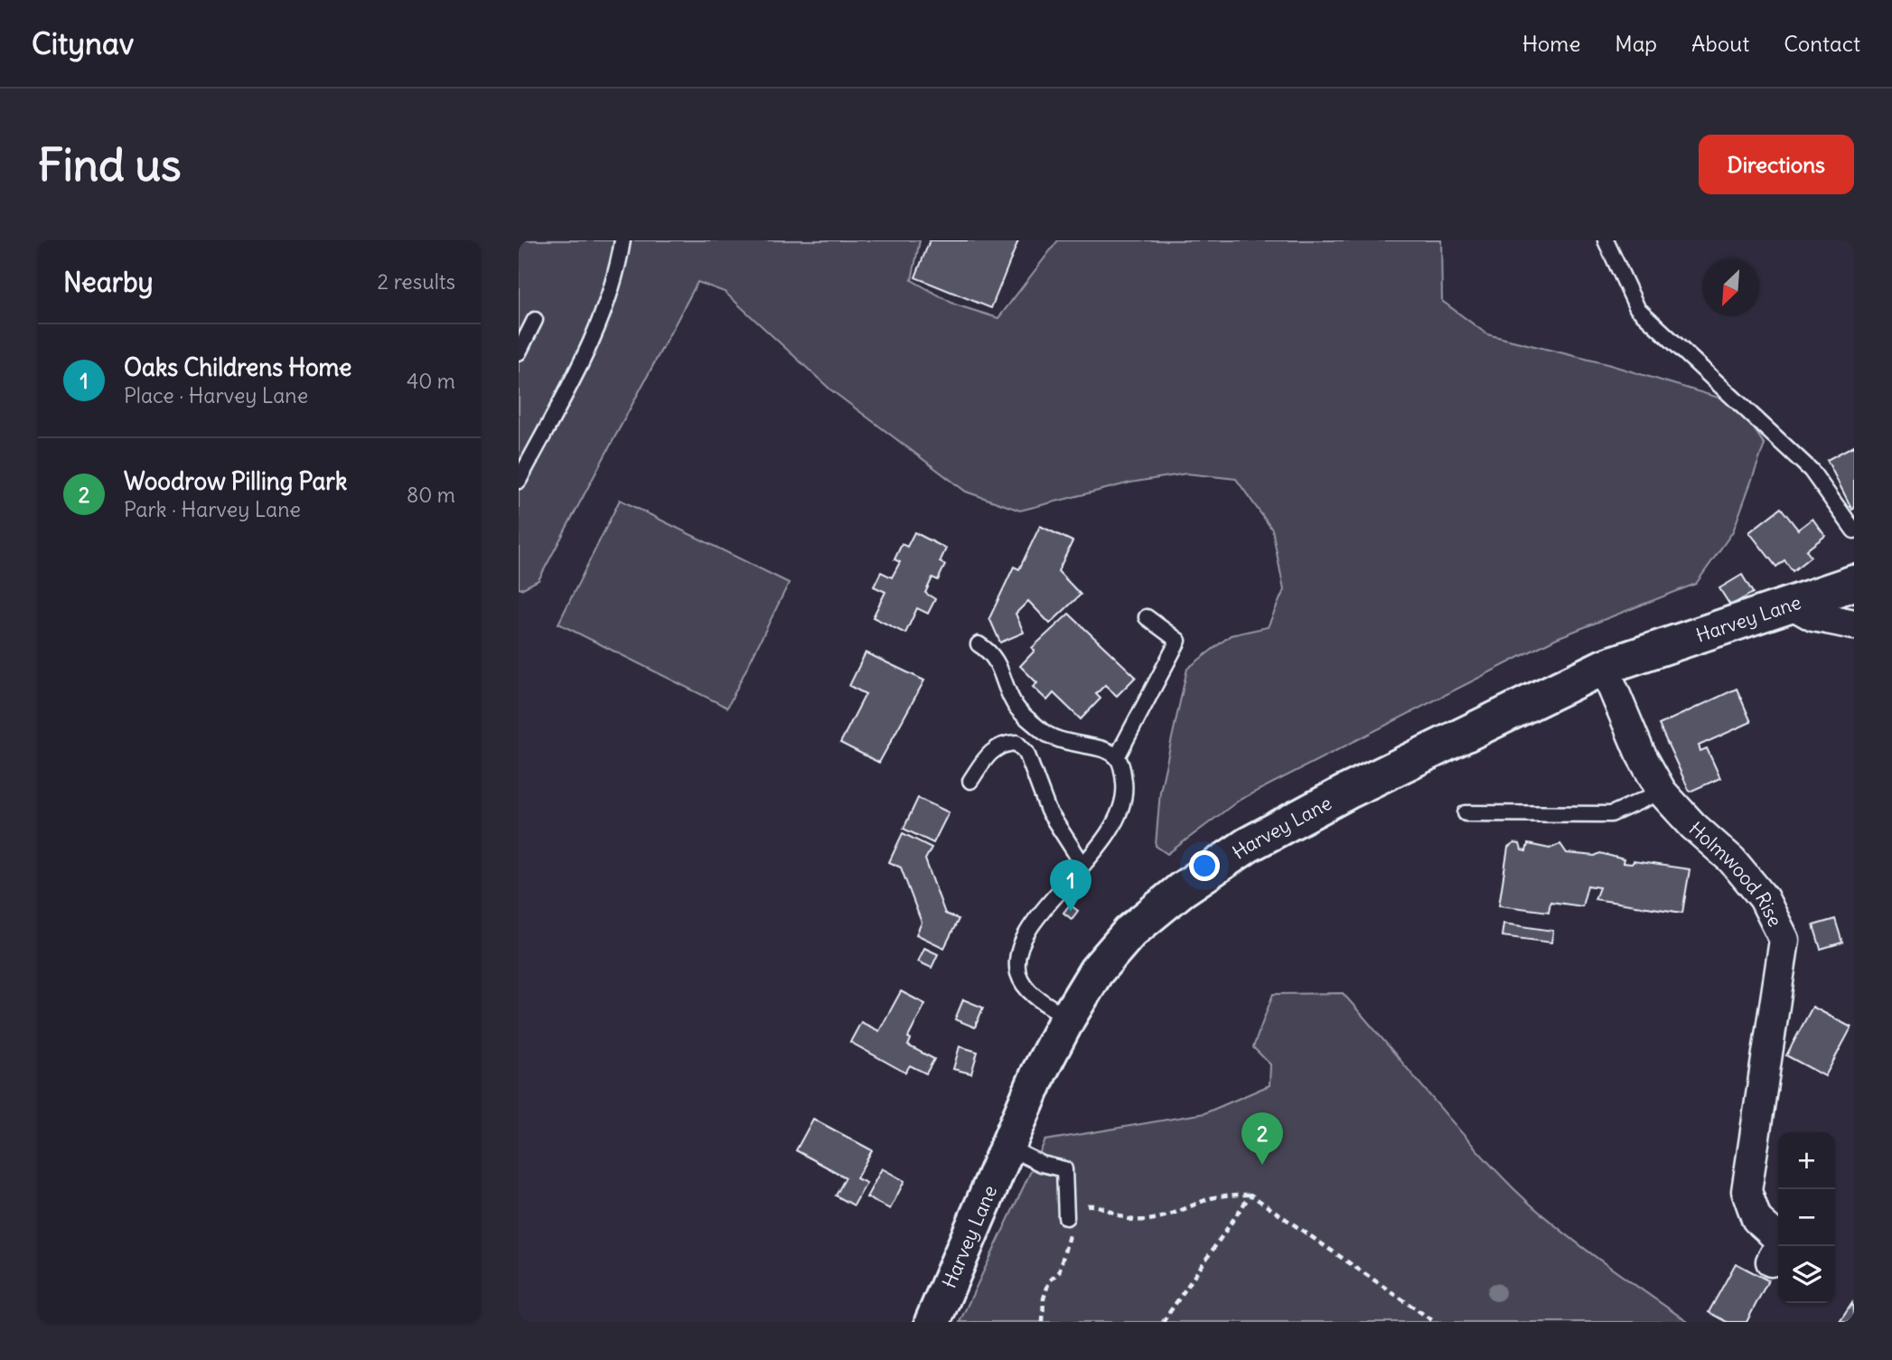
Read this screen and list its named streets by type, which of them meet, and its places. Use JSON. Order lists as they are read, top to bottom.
{
  "streets": {
    "street": ["Harvey Lane", "Holmwood Rise"]
  },
  "crossings": [
    ["Harvey Lane", "Holmwood Rise"]
  ],
  "north": "bottom left",
  "page": {
    "header": "Citynav",
    "nav": [
      "Home",
      "Map",
      "About",
      "Contact"
    ],
    "buttons": "Directions",
    "title": "Find us",
    "heading": ["Nearby", "2 results"],
    "list": [
      {
        "mark": "1",
        "name": "Oaks Childrens Home",
        "note": "Place · Harvey Lane",
        "value": "40 m"
      },
      {
        "mark": "2",
        "name": "Woodrow Pilling Park",
        "note": "Park · Harvey Lane",
        "value": "80 m"
      }
    ],
    "pins": ["1", "2"],
    "map_buttons": ["+", "−"]
  }
}
